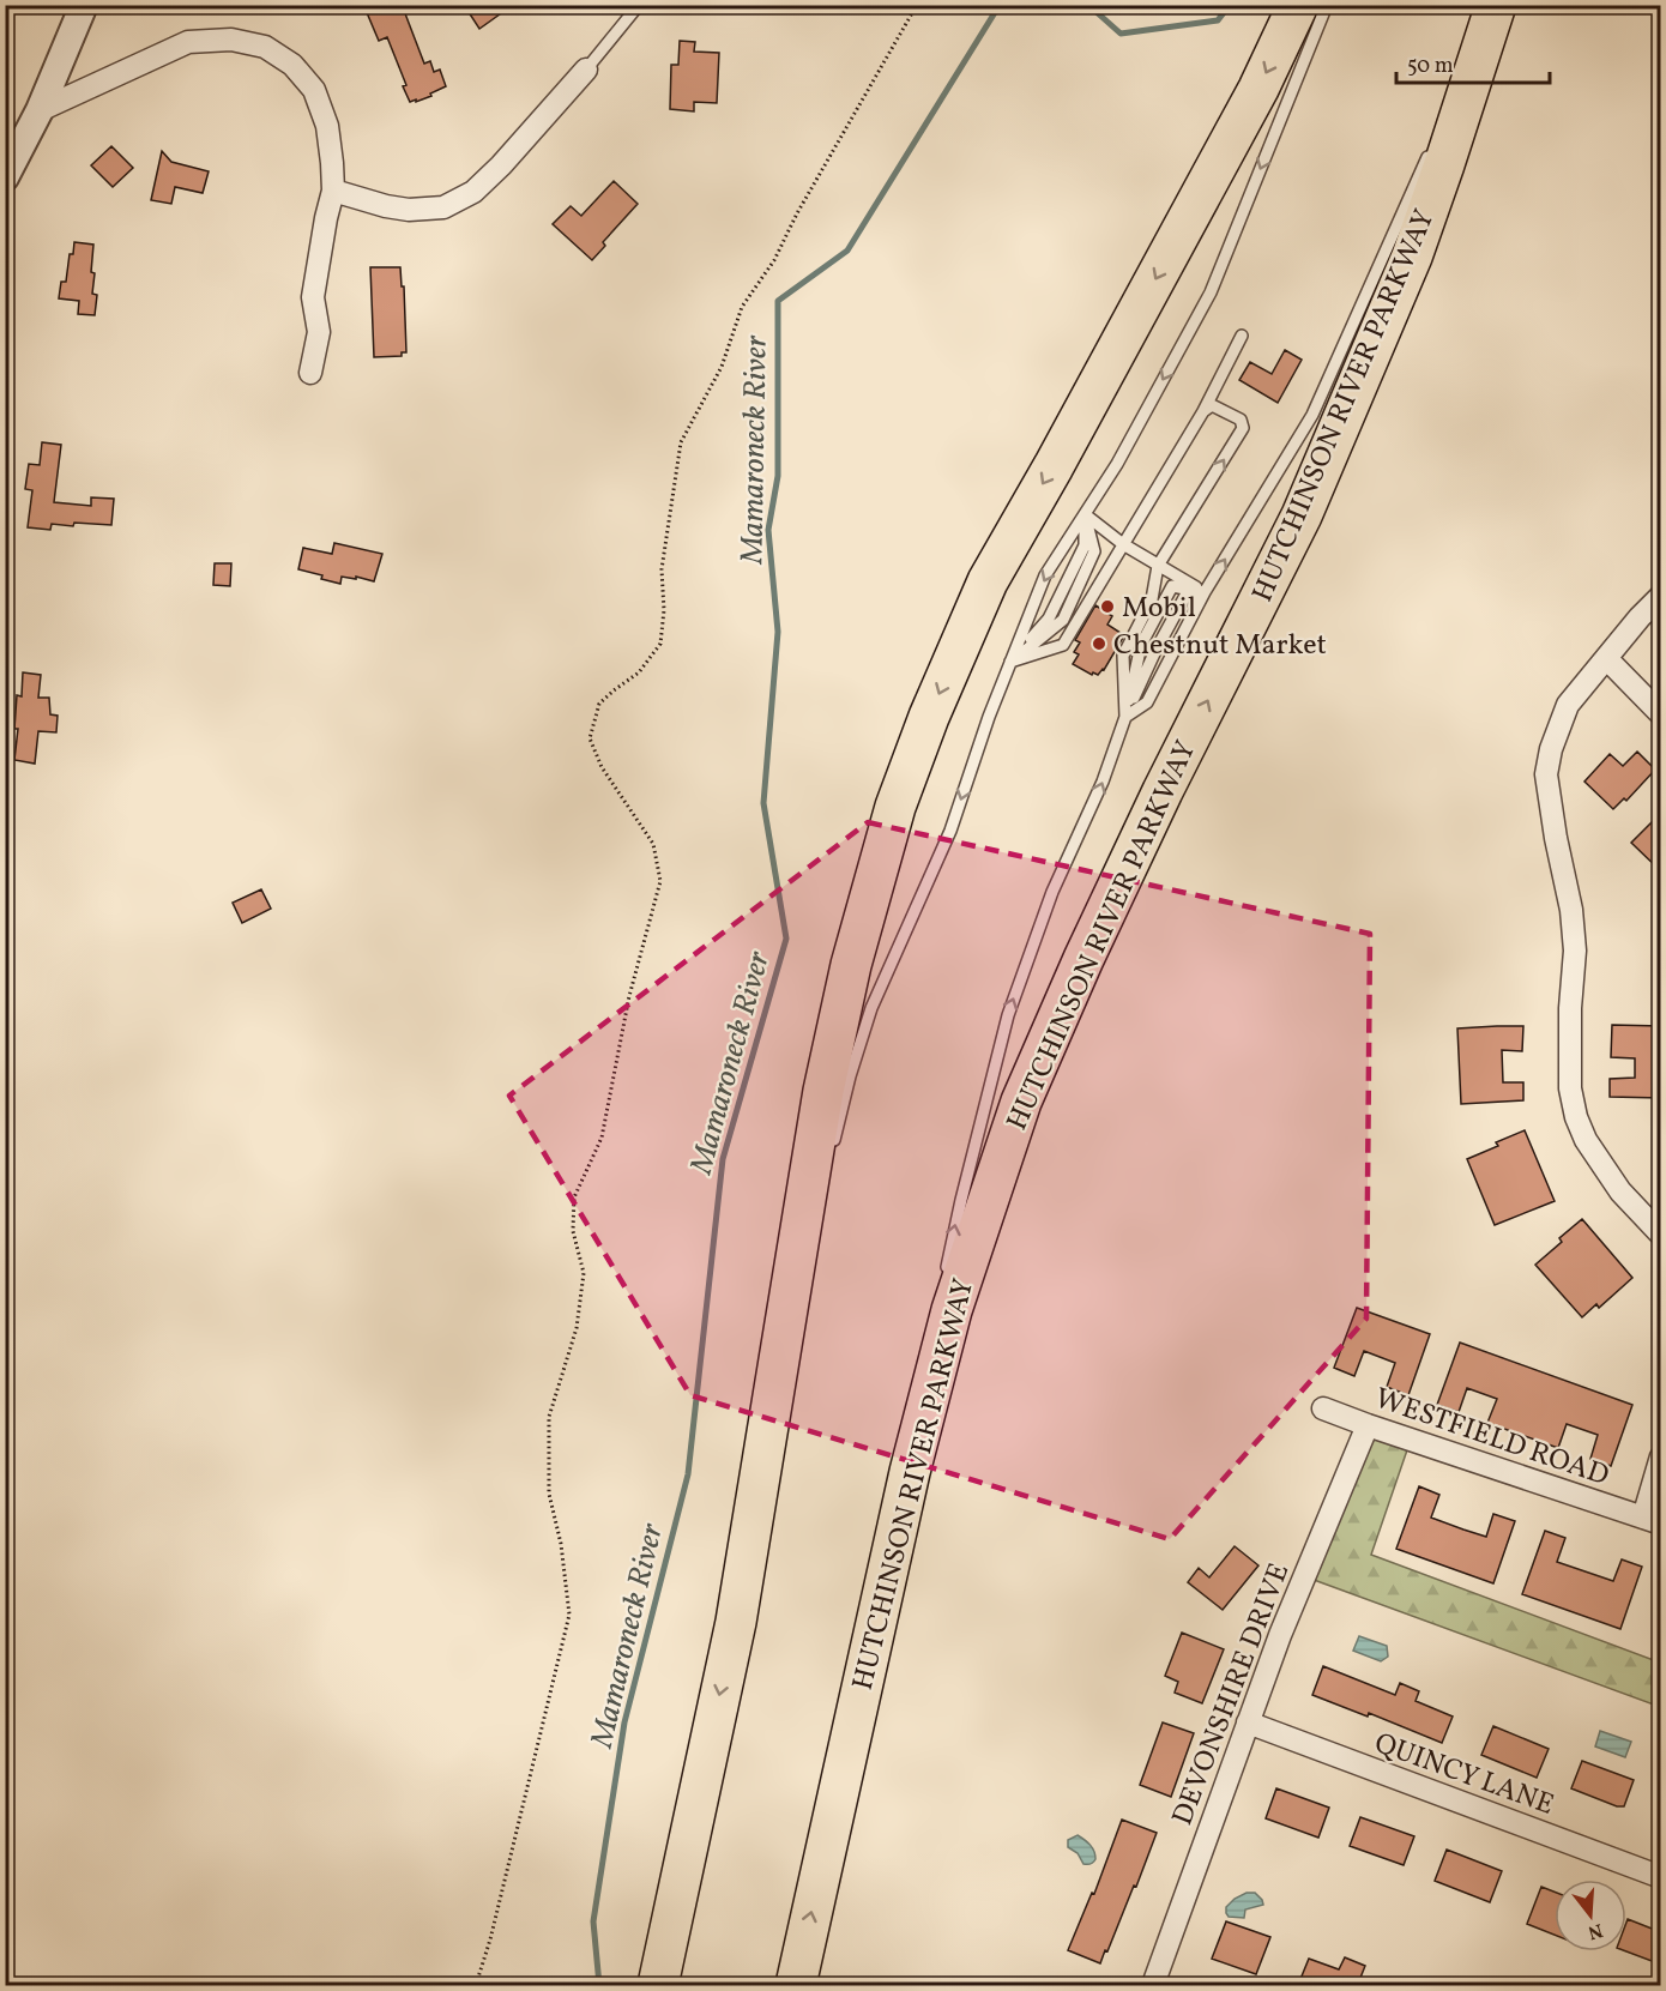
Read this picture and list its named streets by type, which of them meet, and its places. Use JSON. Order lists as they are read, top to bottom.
{
  "streets": {
    "highway": ["HUTCHINSON RIVER PARKWAY"],
    "street": ["WESTFIELD ROAD", "DEVONSHIRE DRIVE", "QUINCY LANE"]
  },
  "crossings": [
    ["WESTFIELD ROAD", "DEVONSHIRE DRIVE"],
    ["DEVONSHIRE DRIVE", "QUINCY LANE"]
  ],
  "water": ["Mamaroneck River"],
  "places": ["Mobil", "Chestnut Market"],
  "scale_bar": "50 m",
  "north": "bottom"
}
